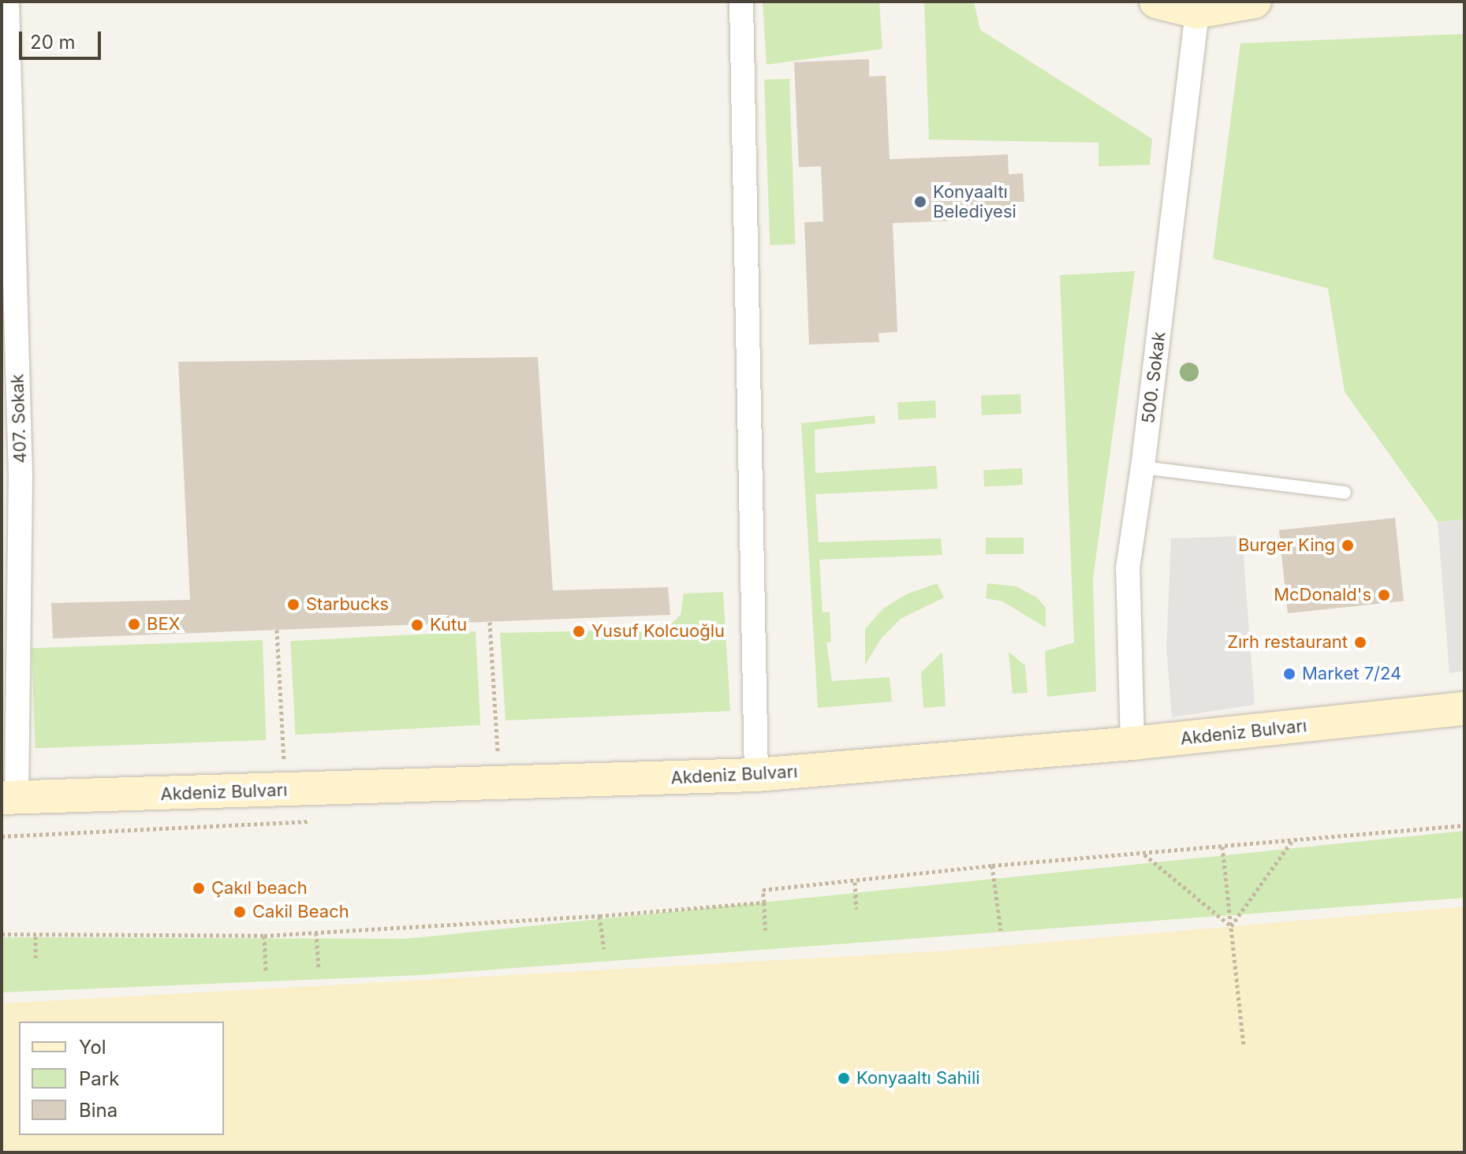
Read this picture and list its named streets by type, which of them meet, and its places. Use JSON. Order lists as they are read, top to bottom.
{
  "streets": {
    "main road": ["Akdeniz Bulvarı"],
    "street": ["500. Sokak", "407. Sokak"]
  },
  "crossings": [
    ["500. Sokak", "Akdeniz Bulvarı"],
    ["407. Sokak", "Akdeniz Bulvarı"]
  ],
  "places": [
    "Konyaaltı Belediyesi",
    "Burger King",
    "McDonald's",
    "Starbucks",
    "BEX",
    "Kutu",
    "Yusuf Kolcuoğlu",
    "Zırh restaurant",
    "Market 7/24",
    "Çakıl beach",
    "Cakil Beach",
    "Konyaaltı Sahili"
  ],
  "legend": ["Yol", "Park", "Bina"],
  "scale_bar": "20 m"
}
